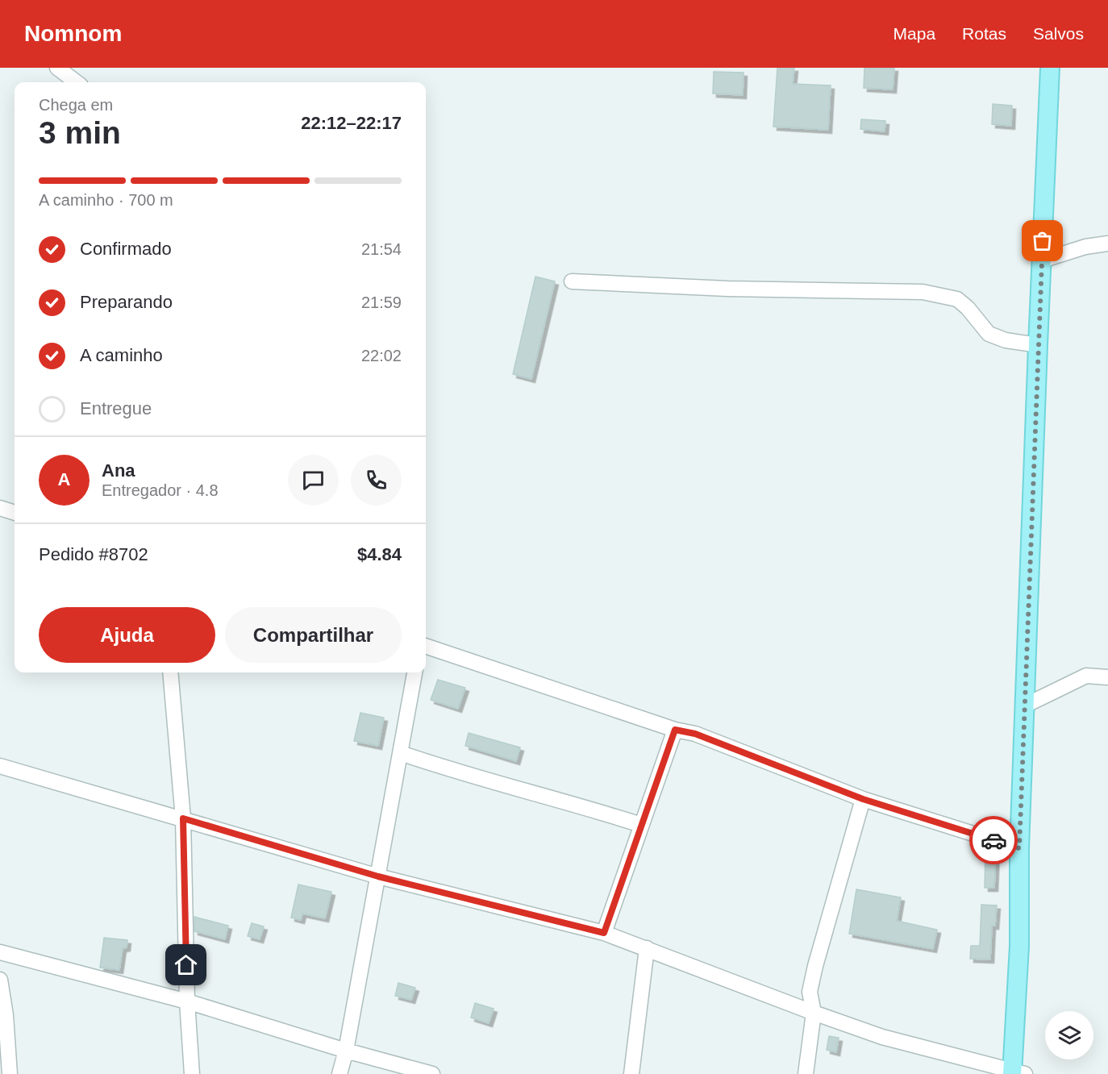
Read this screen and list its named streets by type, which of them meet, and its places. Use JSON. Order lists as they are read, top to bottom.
{
  "page": {
    "header": "Nomnom",
    "nav": ["Mapa", "Rotas", "Salvos"],
    "heading": ["3 min", "Chega em", "22:12–22:17"],
    "panel": [
      "Ana",
      "Entregador · 4.8",
      "Pedido #8702",
      "$4.84"
    ],
    "bar": "A caminho · 700 m",
    "list": [
      ["Confirmado", "21:54"],
      ["Preparando", "21:59"],
      ["A caminho", "22:02"],
      "Entregue"
    ],
    "round": "A",
    "buttons": ["Ajuda", "Compartilhar"]
  }
}
